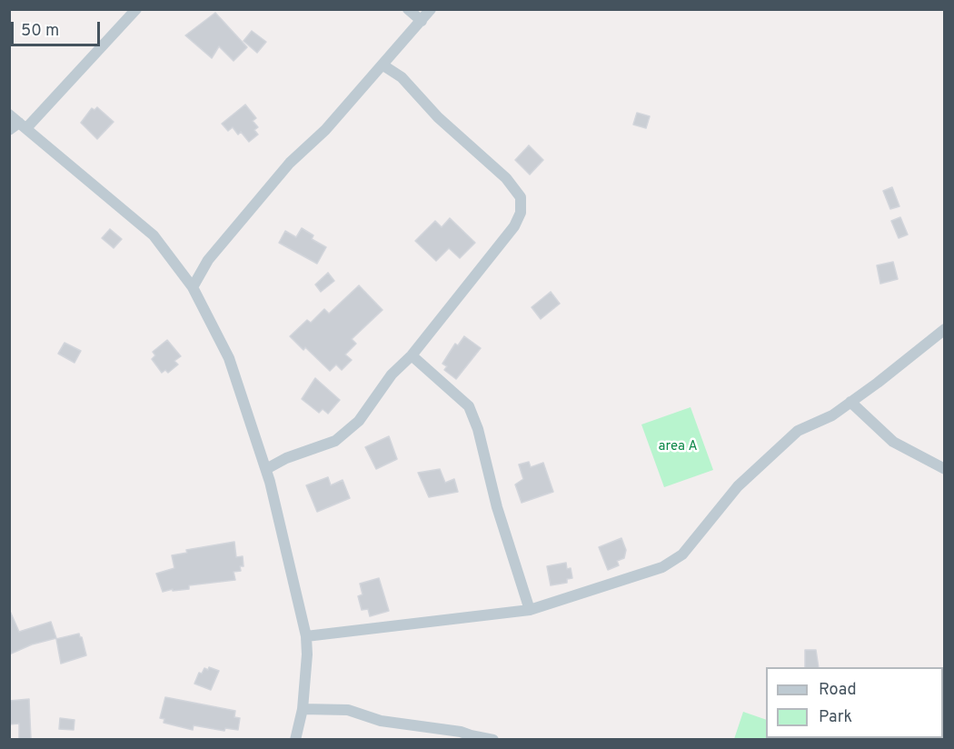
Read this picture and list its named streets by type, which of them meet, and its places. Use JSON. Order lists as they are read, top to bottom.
{
  "parks": ["area A"],
  "legend": ["Road", "Park"],
  "scale_bar": "50 m"
}
